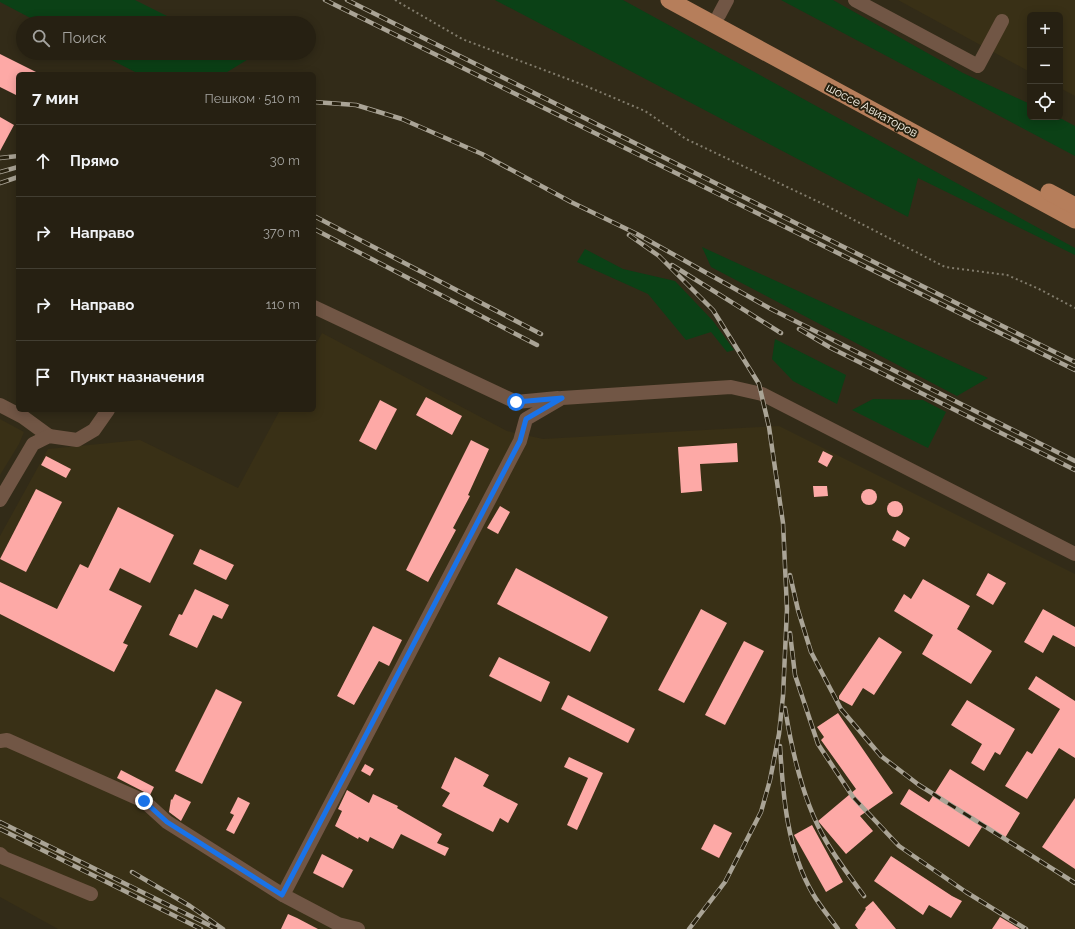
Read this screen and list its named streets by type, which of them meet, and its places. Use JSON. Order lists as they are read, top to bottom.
{
  "streets": {
    "main road": ["шоссе Авиаторов"]
  },
  "page": {
    "map_buttons": ["+", "−"],
    "search": "Поиск",
    "heading": ["7 мин", "Пешком · 510 m"],
    "list": [
      ["Прямо", "30 m"],
      ["Направо", "370 m"],
      ["Направо", "110 m"],
      "Пункт назначения"
    ]
  }
}
